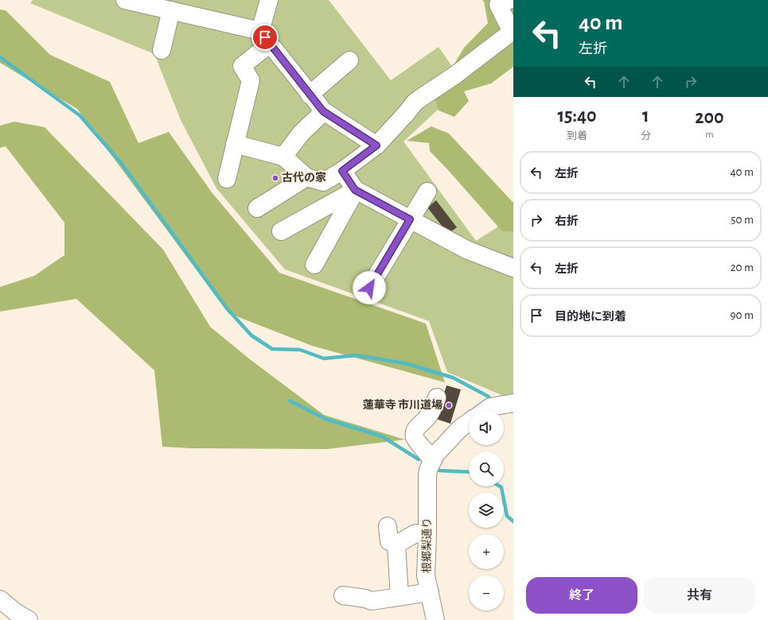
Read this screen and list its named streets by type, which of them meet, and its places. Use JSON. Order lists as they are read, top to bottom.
{
  "streets": {
    "street": ["根郷梨通り"]
  },
  "places": ["古代の家", "蓮華寺 市川道場"],
  "page": {
    "turn": ["40 m", "左折"],
    "eta": [
      "15:40",
      "到着",
      "1",
      "分",
      "200",
      "m"
    ],
    "list": [
      {
        "name": "左折",
        "value": "40 m"
      },
      {
        "name": "右折",
        "value": "50 m"
      },
      {
        "name": "左折",
        "value": "20 m"
      },
      {
        "name": "目的地に到着",
        "value": "90 m"
      }
    ],
    "map_buttons": ["+", "−"],
    "buttons": ["終了", "共有"]
  }
}
